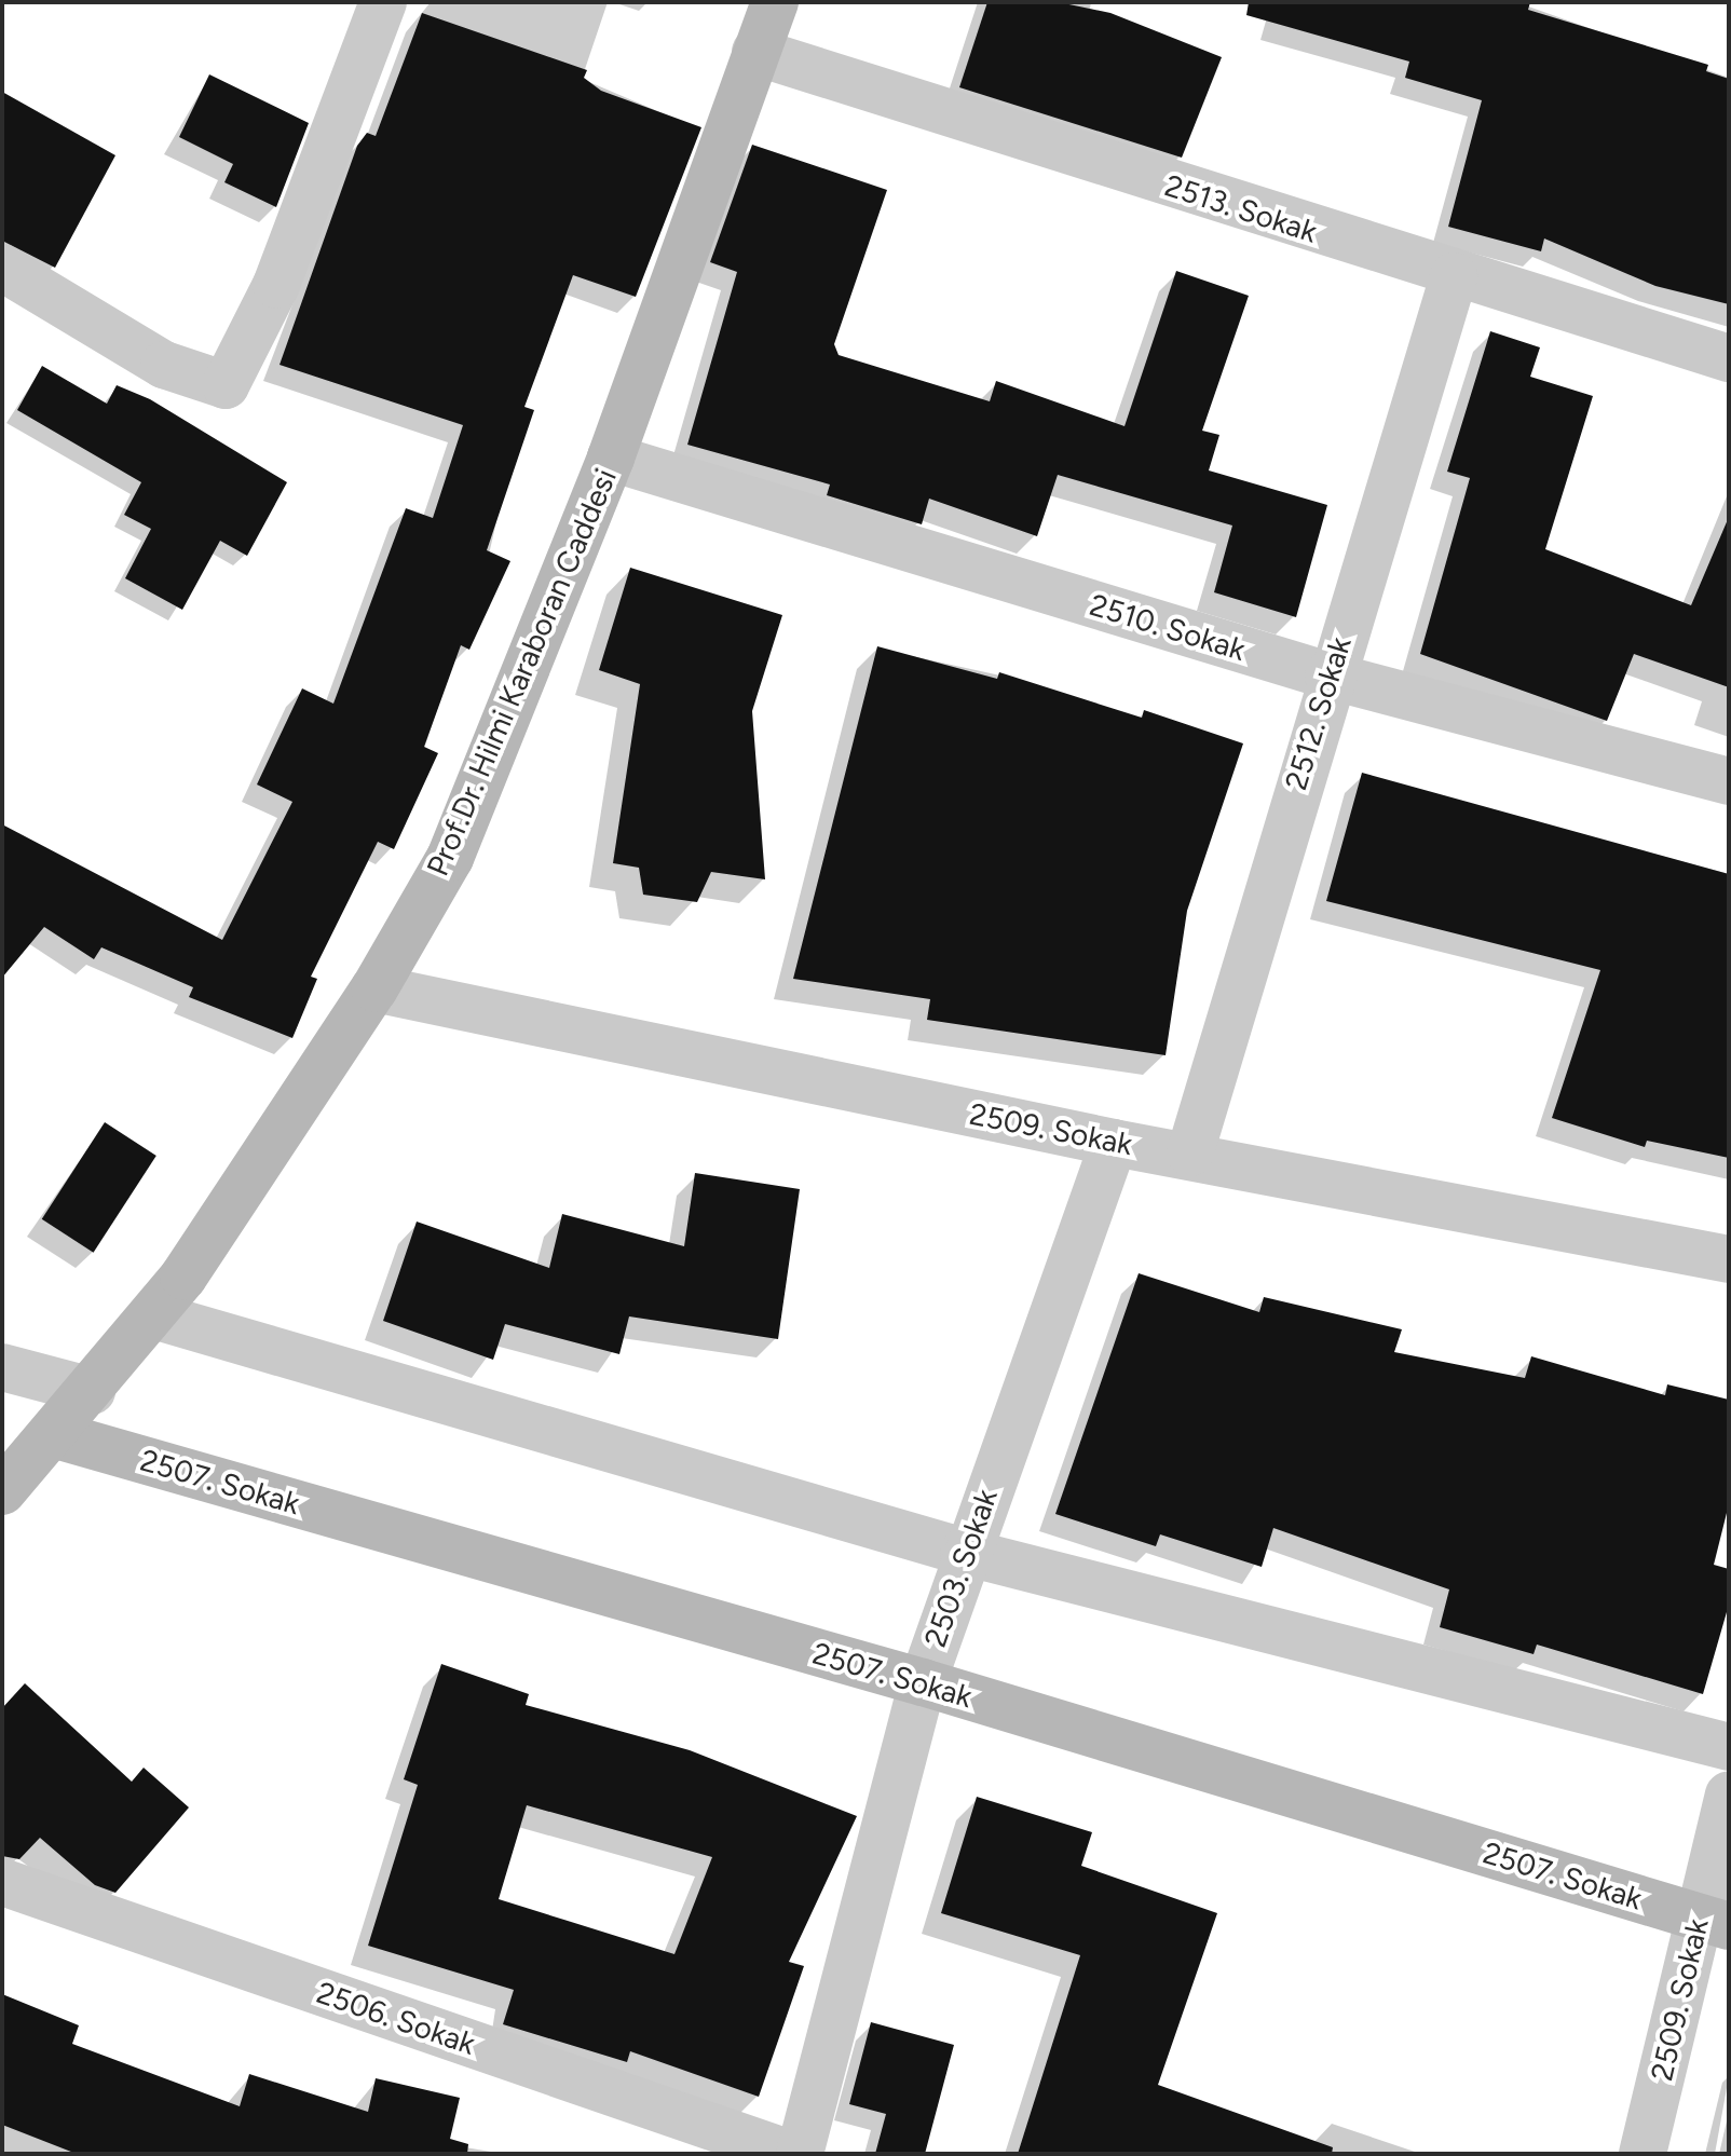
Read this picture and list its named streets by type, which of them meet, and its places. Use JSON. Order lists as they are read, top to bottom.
{
  "streets": {
    "street": [
      "2513. Sokak",
      "2510. Sokak",
      "Prof.Dr. Hilmi Karaboran Caddesi",
      "2512. Sokak",
      "2509. Sokak",
      "2507. Sokak",
      "2503. Sokak",
      "2506. Sokak"
    ]
  },
  "crossings": [
    ["2513. Sokak", "Prof.Dr. Hilmi Karaboran Caddesi"],
    ["2513. Sokak", "2512. Sokak"],
    ["2510. Sokak", "Prof.Dr. Hilmi Karaboran Caddesi"],
    ["2510. Sokak", "2512. Sokak"],
    ["Prof.Dr. Hilmi Karaboran Caddesi", "2509. Sokak"],
    ["Prof.Dr. Hilmi Karaboran Caddesi", "2507. Sokak"],
    ["2512. Sokak", "2509. Sokak"],
    ["2509. Sokak", "2507. Sokak"],
    ["2509. Sokak", "2503. Sokak"],
    ["2507. Sokak", "2503. Sokak"]
  ]
}
